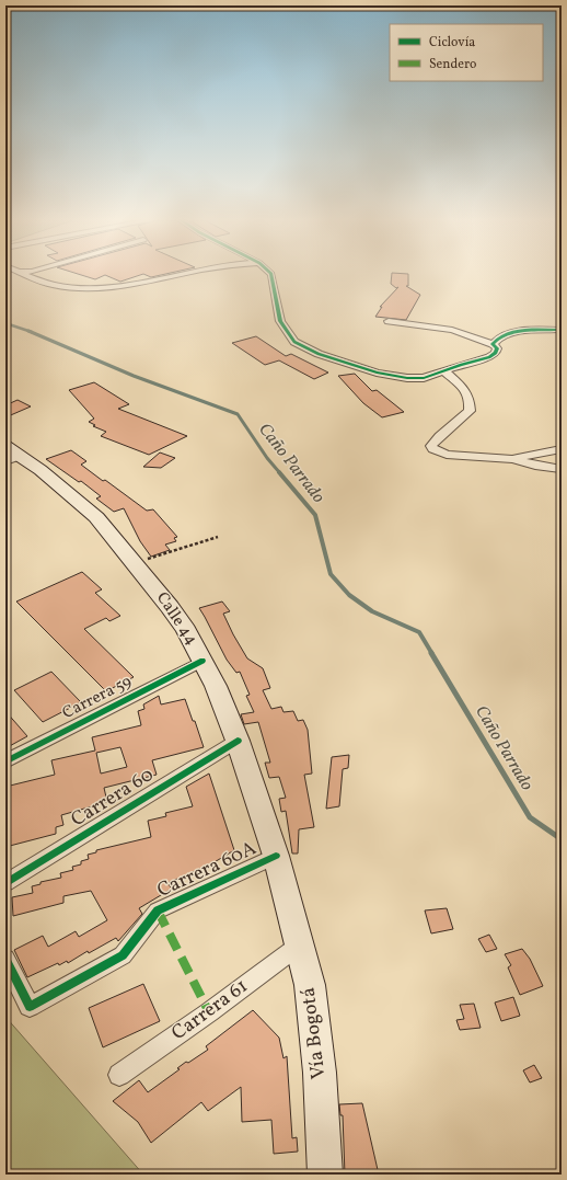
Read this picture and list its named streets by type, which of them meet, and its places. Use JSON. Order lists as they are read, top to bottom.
{
  "streets": {
    "main road": ["Calle 44", "Vía Bogotá"],
    "street": [
      "Carrera 59",
      "Carrera 60",
      "Carrera 60A",
      "Carrera 61"
    ]
  },
  "crossings": [
    ["Calle 44", "Carrera 59"],
    ["Calle 44", "Carrera 60"],
    ["Calle 44", "Carrera 60A"],
    ["Calle 44", "Vía Bogotá"],
    ["Carrera 61", "Vía Bogotá"]
  ],
  "water": ["Caño Parrado"],
  "legend": ["Ciclovía", "Sendero"]
}
